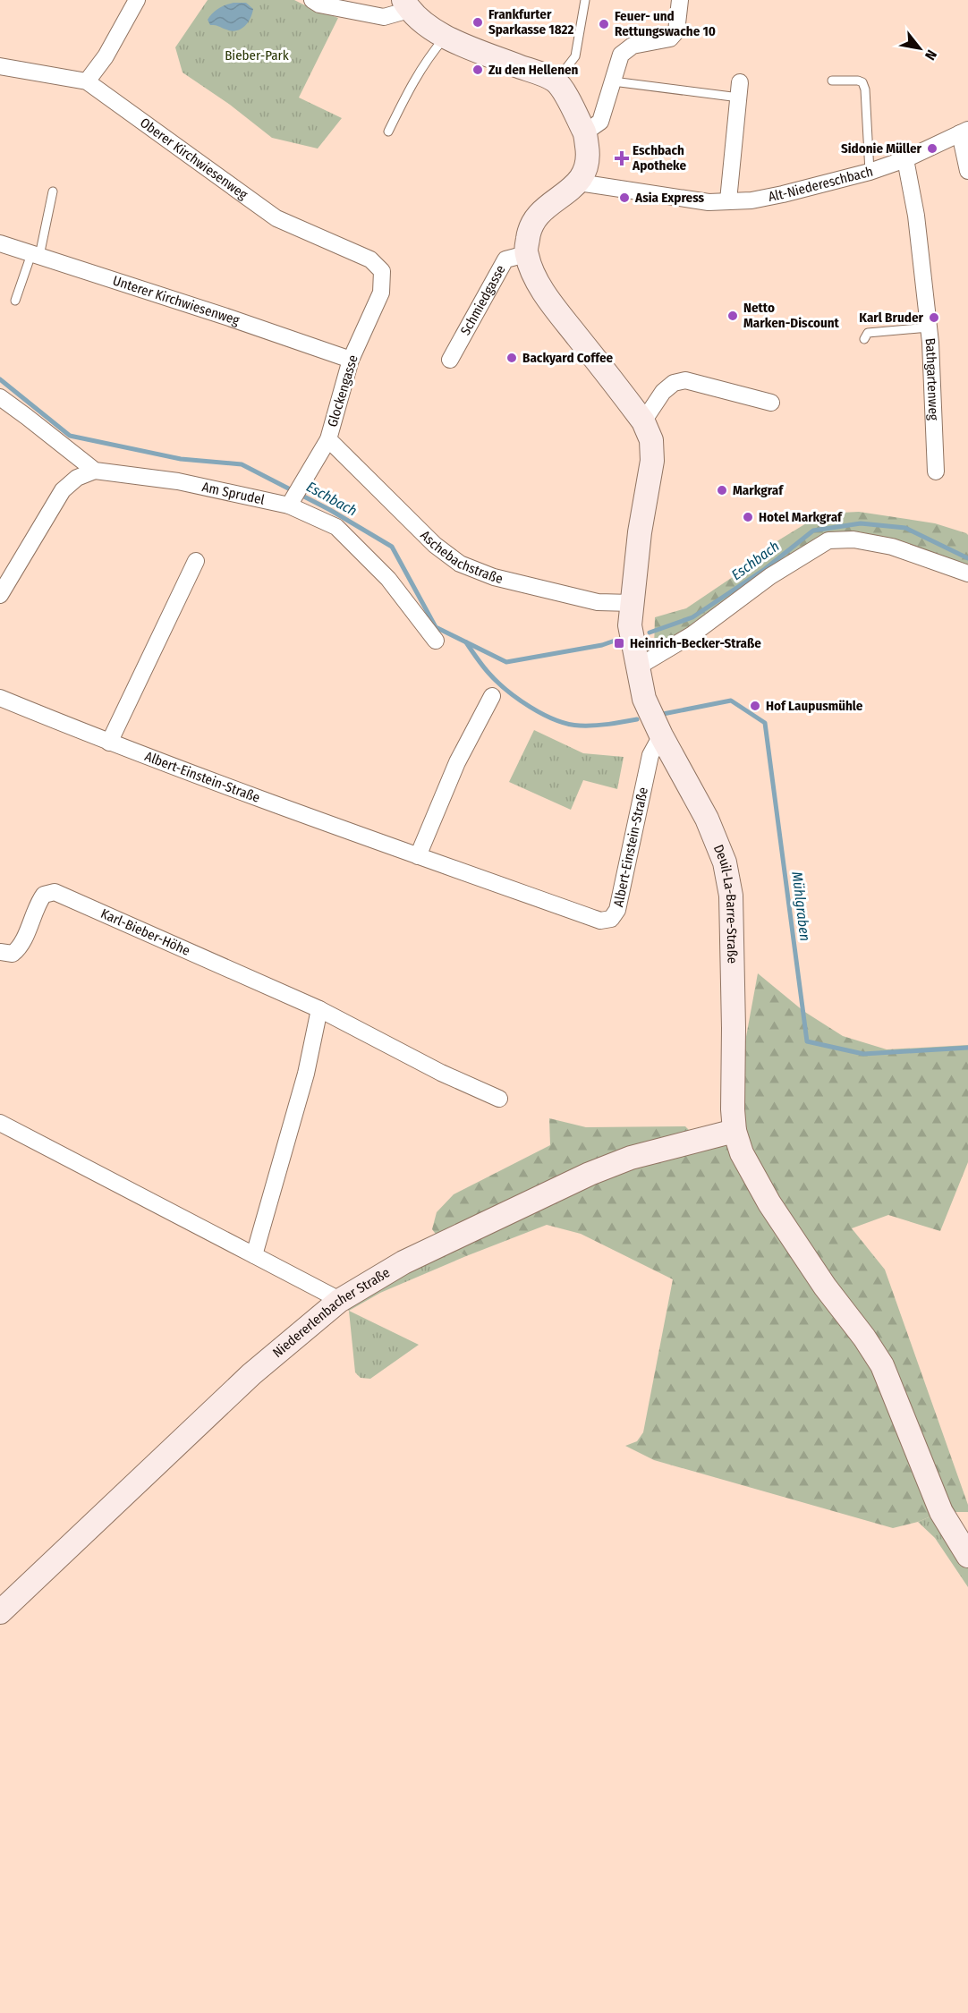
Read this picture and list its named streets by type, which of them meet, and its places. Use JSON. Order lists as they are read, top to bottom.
{
  "streets": {
    "street": [
      "Oberer Kirchwiesenweg",
      "Alt-Niedereschbach",
      "Unterer Kirchwiesenweg",
      "Schmiedgasse",
      "Bathgartenweg",
      "Glockengasse",
      "Am Sprudel",
      "Aschebachstraße",
      "Albert-Einstein-Straße",
      "Deuil-La-Barre-Straße",
      "Karl-Bieber-Höhe",
      "Niedererlenbacher Straße"
    ]
  },
  "crossings": [
    ["Oberer Kirchwiesenweg", "Glockengasse"],
    ["Alt-Niedereschbach", "Bathgartenweg"],
    ["Unterer Kirchwiesenweg", "Glockengasse"],
    ["Schmiedgasse", "Deuil-La-Barre-Straße"],
    ["Glockengasse", "Am Sprudel"],
    ["Glockengasse", "Aschebachstraße"],
    ["Aschebachstraße", "Deuil-La-Barre-Straße"],
    ["Albert-Einstein-Straße", "Deuil-La-Barre-Straße"],
    ["Deuil-La-Barre-Straße", "Niedererlenbacher Straße"]
  ],
  "water": ["Eschbach", "Mühlgraben"],
  "parks": ["Bieber-Park"],
  "places": {
    "other": [
      "Frankfurter Sparkasse 1822",
      "Feuer- und Rettungswache 10",
      "Zu den Hellenen",
      "Sidonie Müller",
      "Asia Express",
      "Netto Marken-Discount",
      "Karl Bruder",
      "Backyard Coffee",
      "Markgraf",
      "Hotel Markgraf",
      "Hof Laupusmühle"
    ],
    "health": ["Eschbach Apotheke"],
    "transit": ["Heinrich-Becker-Straße"]
  },
  "north": "bottom right"
}
